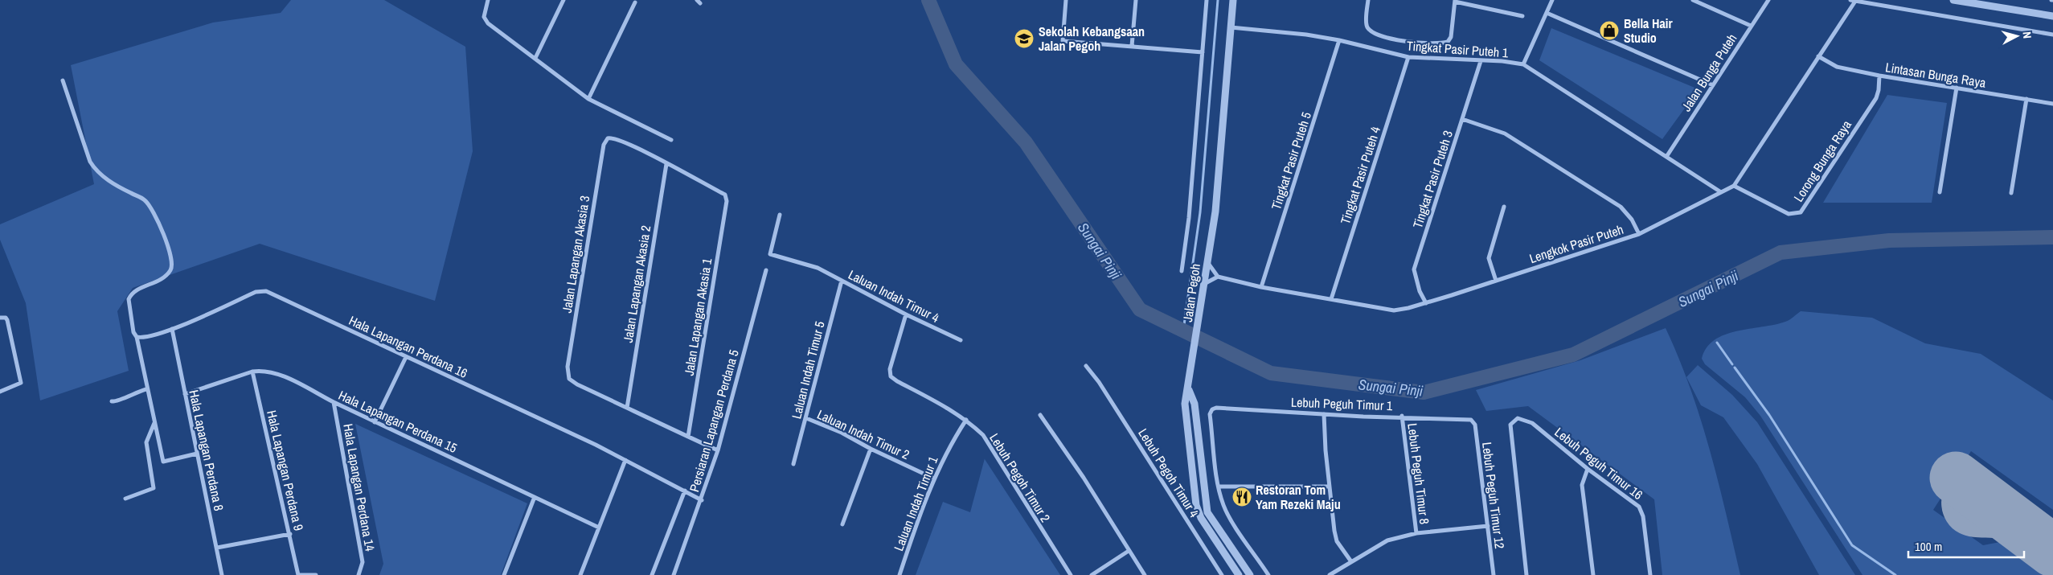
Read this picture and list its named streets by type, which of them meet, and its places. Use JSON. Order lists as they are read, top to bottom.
{
  "streets": {
    "street": [
      "Tingkat Pasir Puteh 1",
      "Jalan Bunga Puteh",
      "Lintasan Bunga Raya",
      "Tingkat Pasir Puteh 5",
      "Lorong Bunga Raya",
      "Tingkat Pasir Puteh 4",
      "Tingkat Pasir Puteh 3",
      "Lengkok Pasir Puteh",
      "Jalan Lapangan Akasia 3",
      "Jalan Lapangan Akasia 2",
      "Jalan Pegoh",
      "Laluan Indah Timur 4",
      "Jalan Lapangan Akasia 1",
      "Hala Lapangan Perdana 16",
      "Laluan Indah Timur 5",
      "Lebuh Peguh Timur 1",
      "Persiaran Lapangan Perdana 5",
      "Hala Lapangan Perdana 15",
      "Laluan Indah Timur 2",
      "Hala Lapangan Perdana 8",
      "Lebuh Peguh Timur 16",
      "Hala Lapangan Perdana 9",
      "Lebuh Pegoh Timur 4",
      "Lebuh Peguh Timur 8",
      "Lebuh Pegoh Timur 2",
      "Hala Lapangan Perdana 14",
      "Lebuh Peguh Timur 12",
      "Laluan Indah Timur 1"
    ]
  },
  "crossings": [
    ["Tingkat Pasir Puteh 1", "Jalan Bunga Puteh"],
    ["Tingkat Pasir Puteh 1", "Tingkat Pasir Puteh 5"],
    ["Tingkat Pasir Puteh 1", "Tingkat Pasir Puteh 4"],
    ["Tingkat Pasir Puteh 1", "Tingkat Pasir Puteh 3"],
    ["Tingkat Pasir Puteh 1", "Lengkok Pasir Puteh"],
    ["Tingkat Pasir Puteh 1", "Jalan Pegoh"],
    ["Lintasan Bunga Raya", "Lorong Bunga Raya"],
    ["Tingkat Pasir Puteh 5", "Lengkok Pasir Puteh"],
    ["Lorong Bunga Raya", "Lengkok Pasir Puteh"],
    ["Tingkat Pasir Puteh 4", "Lengkok Pasir Puteh"],
    ["Tingkat Pasir Puteh 3", "Lengkok Pasir Puteh"],
    ["Jalan Lapangan Akasia 3", "Jalan Lapangan Akasia 2"],
    ["Jalan Lapangan Akasia 3", "Jalan Lapangan Akasia 1"],
    ["Jalan Lapangan Akasia 2", "Jalan Lapangan Akasia 1"],
    ["Laluan Indah Timur 4", "Laluan Indah Timur 5"],
    ["Laluan Indah Timur 4", "Lebuh Pegoh Timur 2"],
    ["Hala Lapangan Perdana 16", "Persiaran Lapangan Perdana 5"],
    ["Hala Lapangan Perdana 16", "Hala Lapangan Perdana 8"],
    ["Laluan Indah Timur 5", "Laluan Indah Timur 2"],
    ["Lebuh Peguh Timur 1", "Lebuh Peguh Timur 8"],
    ["Lebuh Peguh Timur 1", "Lebuh Peguh Timur 12"],
    ["Hala Lapangan Perdana 15", "Hala Lapangan Perdana 8"],
    ["Hala Lapangan Perdana 15", "Hala Lapangan Perdana 9"],
    ["Hala Lapangan Perdana 15", "Hala Lapangan Perdana 14"],
    ["Laluan Indah Timur 2", "Laluan Indah Timur 1"],
    ["Lebuh Peguh Timur 16", "Lebuh Peguh Timur 12"],
    ["Lebuh Pegoh Timur 2", "Laluan Indah Timur 1"]
  ],
  "water": ["Sungai Pinji"],
  "places": {
    "shop": ["Bella Hair Studio"],
    "school or university": ["Sekolah Kebangsaan Jalan Pegoh"],
    "restaurant": ["Restoran Tom Yam Rezeki Maju"]
  },
  "scale_bar": "100 m",
  "north": "right"
}
